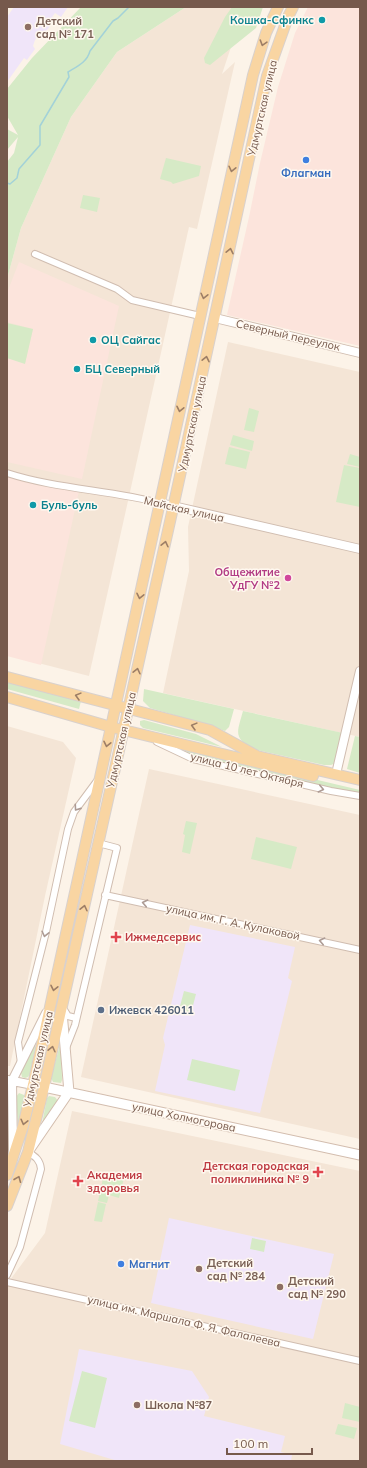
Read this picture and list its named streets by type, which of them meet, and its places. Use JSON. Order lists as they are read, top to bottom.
{
  "streets": {
    "main road": ["Удмуртская улица", "улица 10 лет Октября", "улица Холмогорова"],
    "street": [
      "Северный переулок",
      "Майская улица",
      "улица им. Г. А. Кулаковой",
      "улица им. Маршала Ф. Я. Фалалеева"
    ]
  },
  "crossings": [
    ["Удмуртская улица", "Северный переулок"],
    ["Удмуртская улица", "Майская улица"],
    ["Удмуртская улица", "улица 10 лет Октября"],
    ["Удмуртская улица", "улица Холмогорова"]
  ],
  "one_way": ["улица им. Г. А. Кулаковой"],
  "places": {
    "other": [
      "Кошка-Сфинкс",
      "Детский сад № 171",
      "Флагман",
      "ОЦ Сайгас",
      "БЦ Северный",
      "Буль-буль",
      "Общежитие УдГУ №2",
      "Ижевск 426011",
      "Магнит",
      "Детский сад № 284",
      "Детский сад № 290",
      "Школа №87"
    ],
    "health": ["Ижмедсервис", "Детская городская поликлиника № 9", "Академия здоровья"]
  },
  "scale_bar": "100 m"
}
